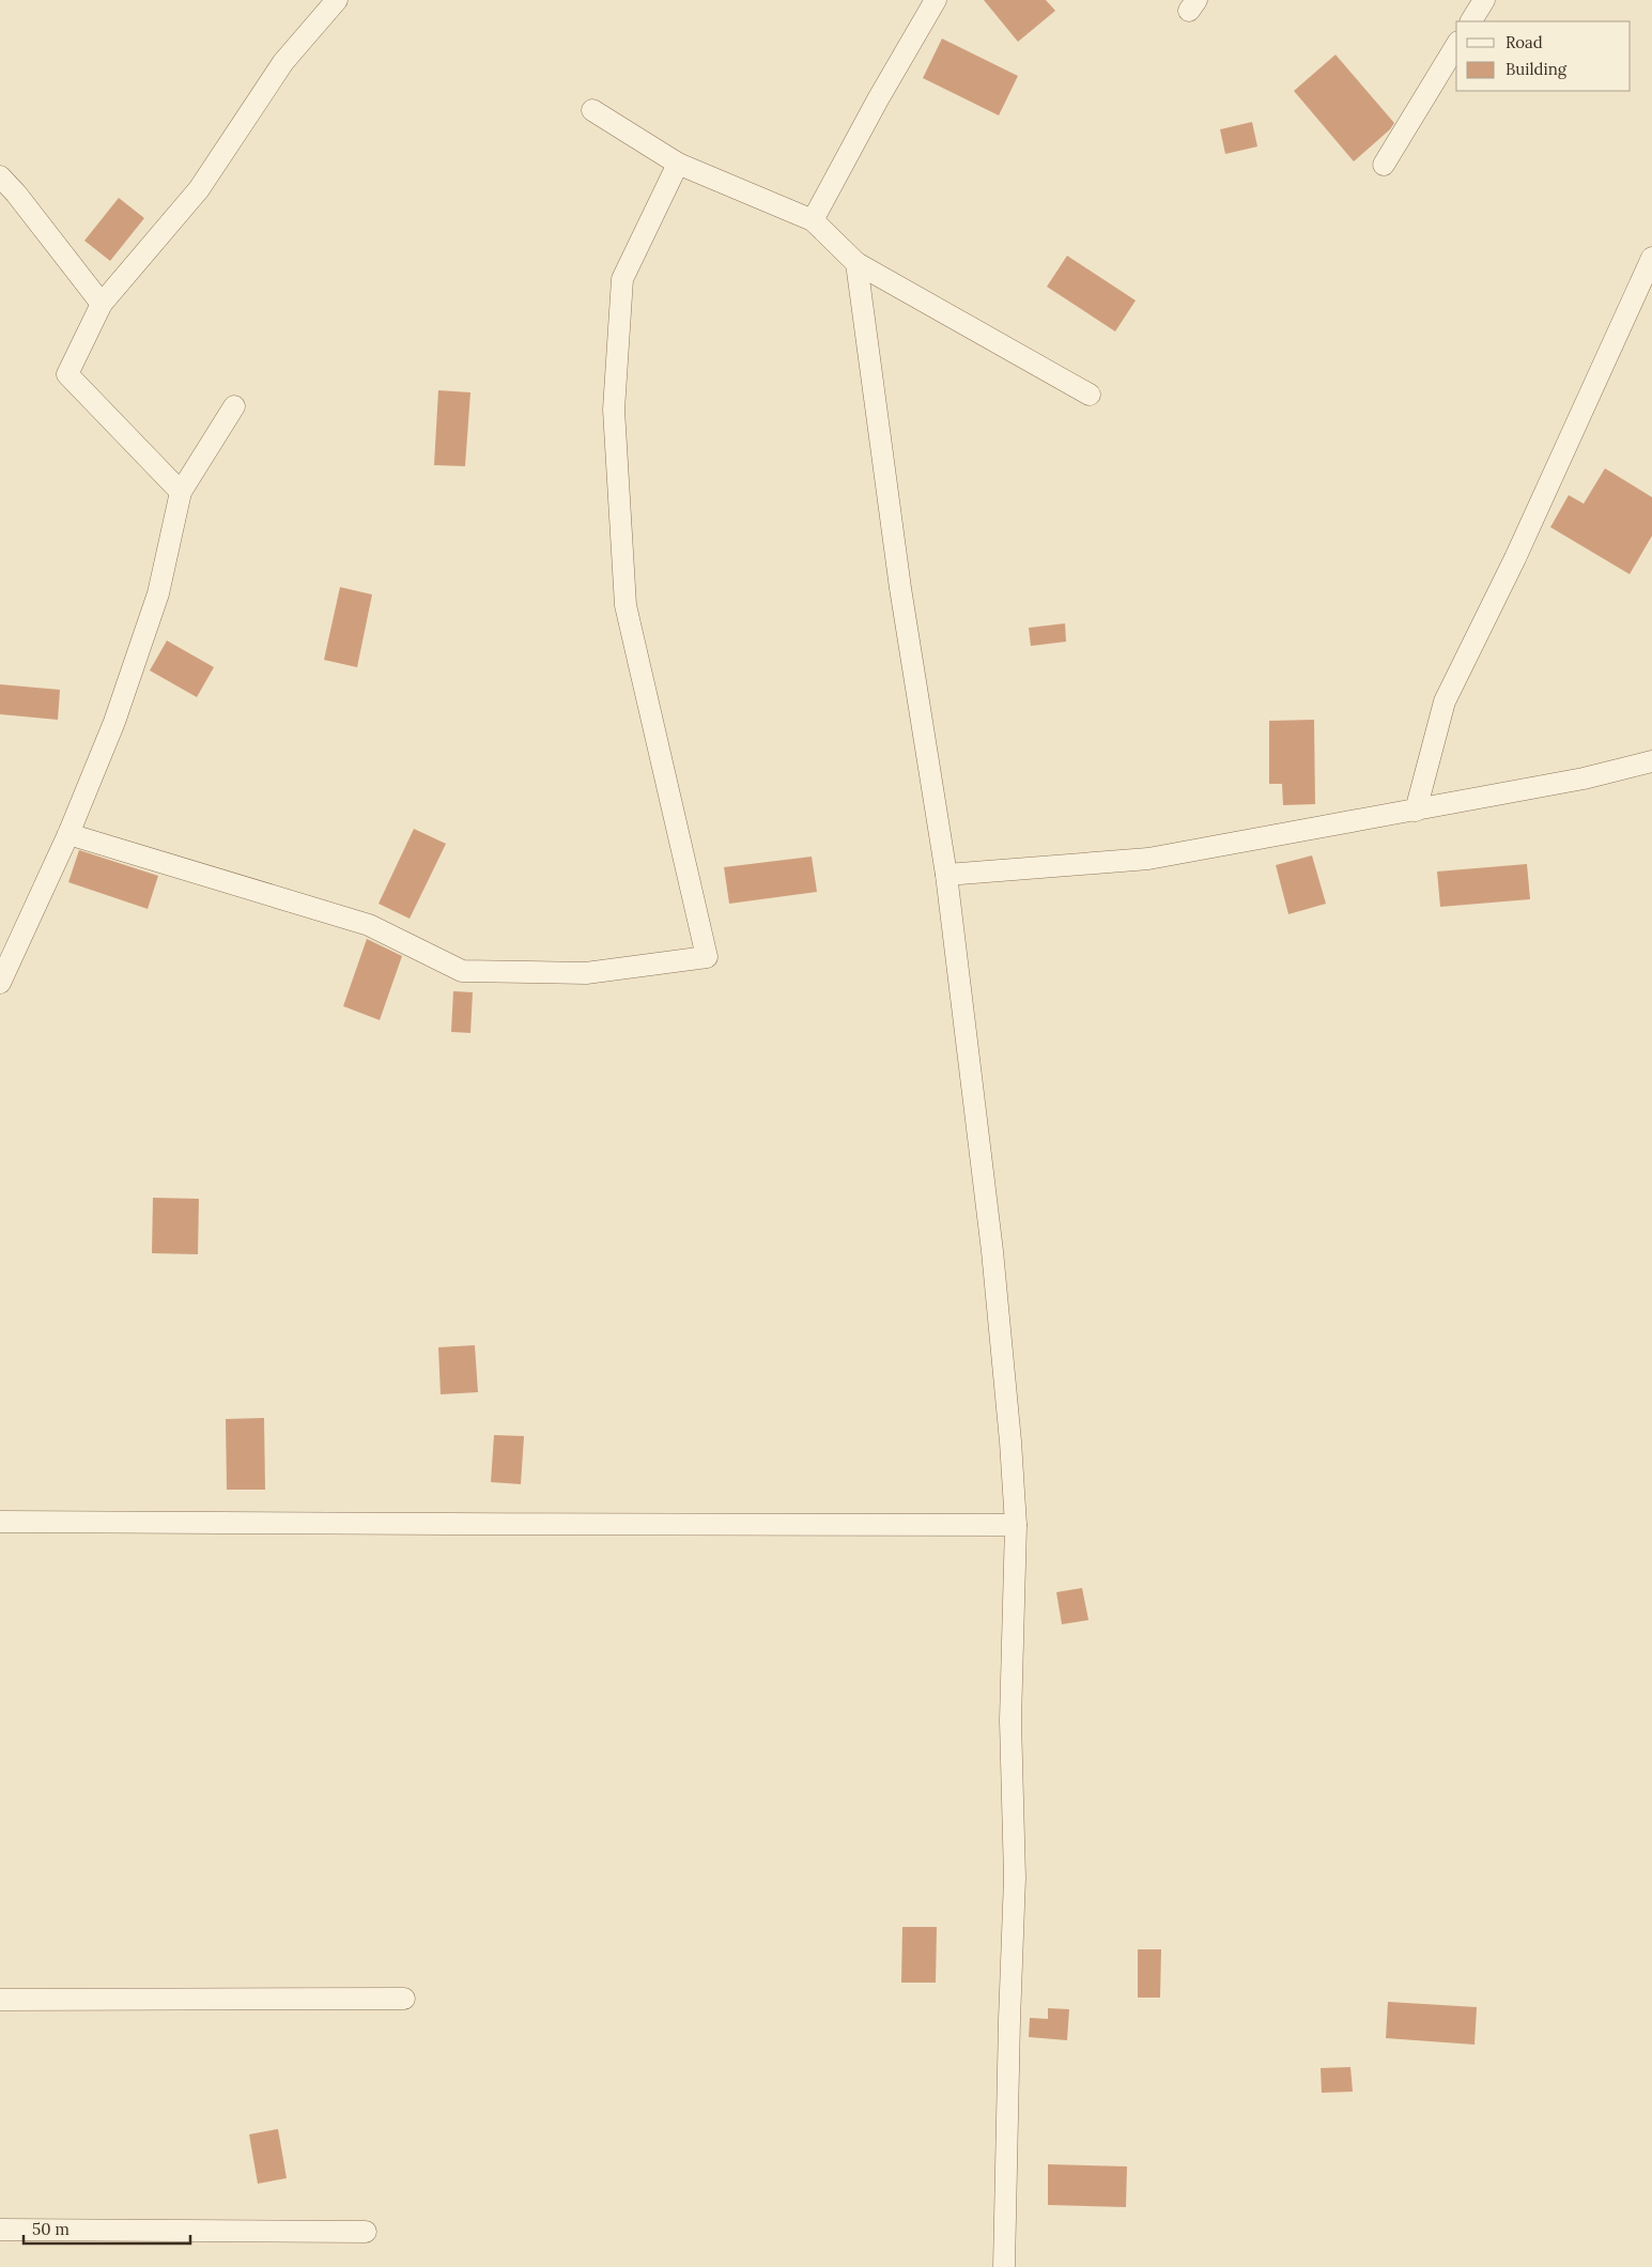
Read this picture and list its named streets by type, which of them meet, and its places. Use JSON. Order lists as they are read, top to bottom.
{
  "legend": ["Road", "Building"],
  "scale_bar": "50 m"
}
